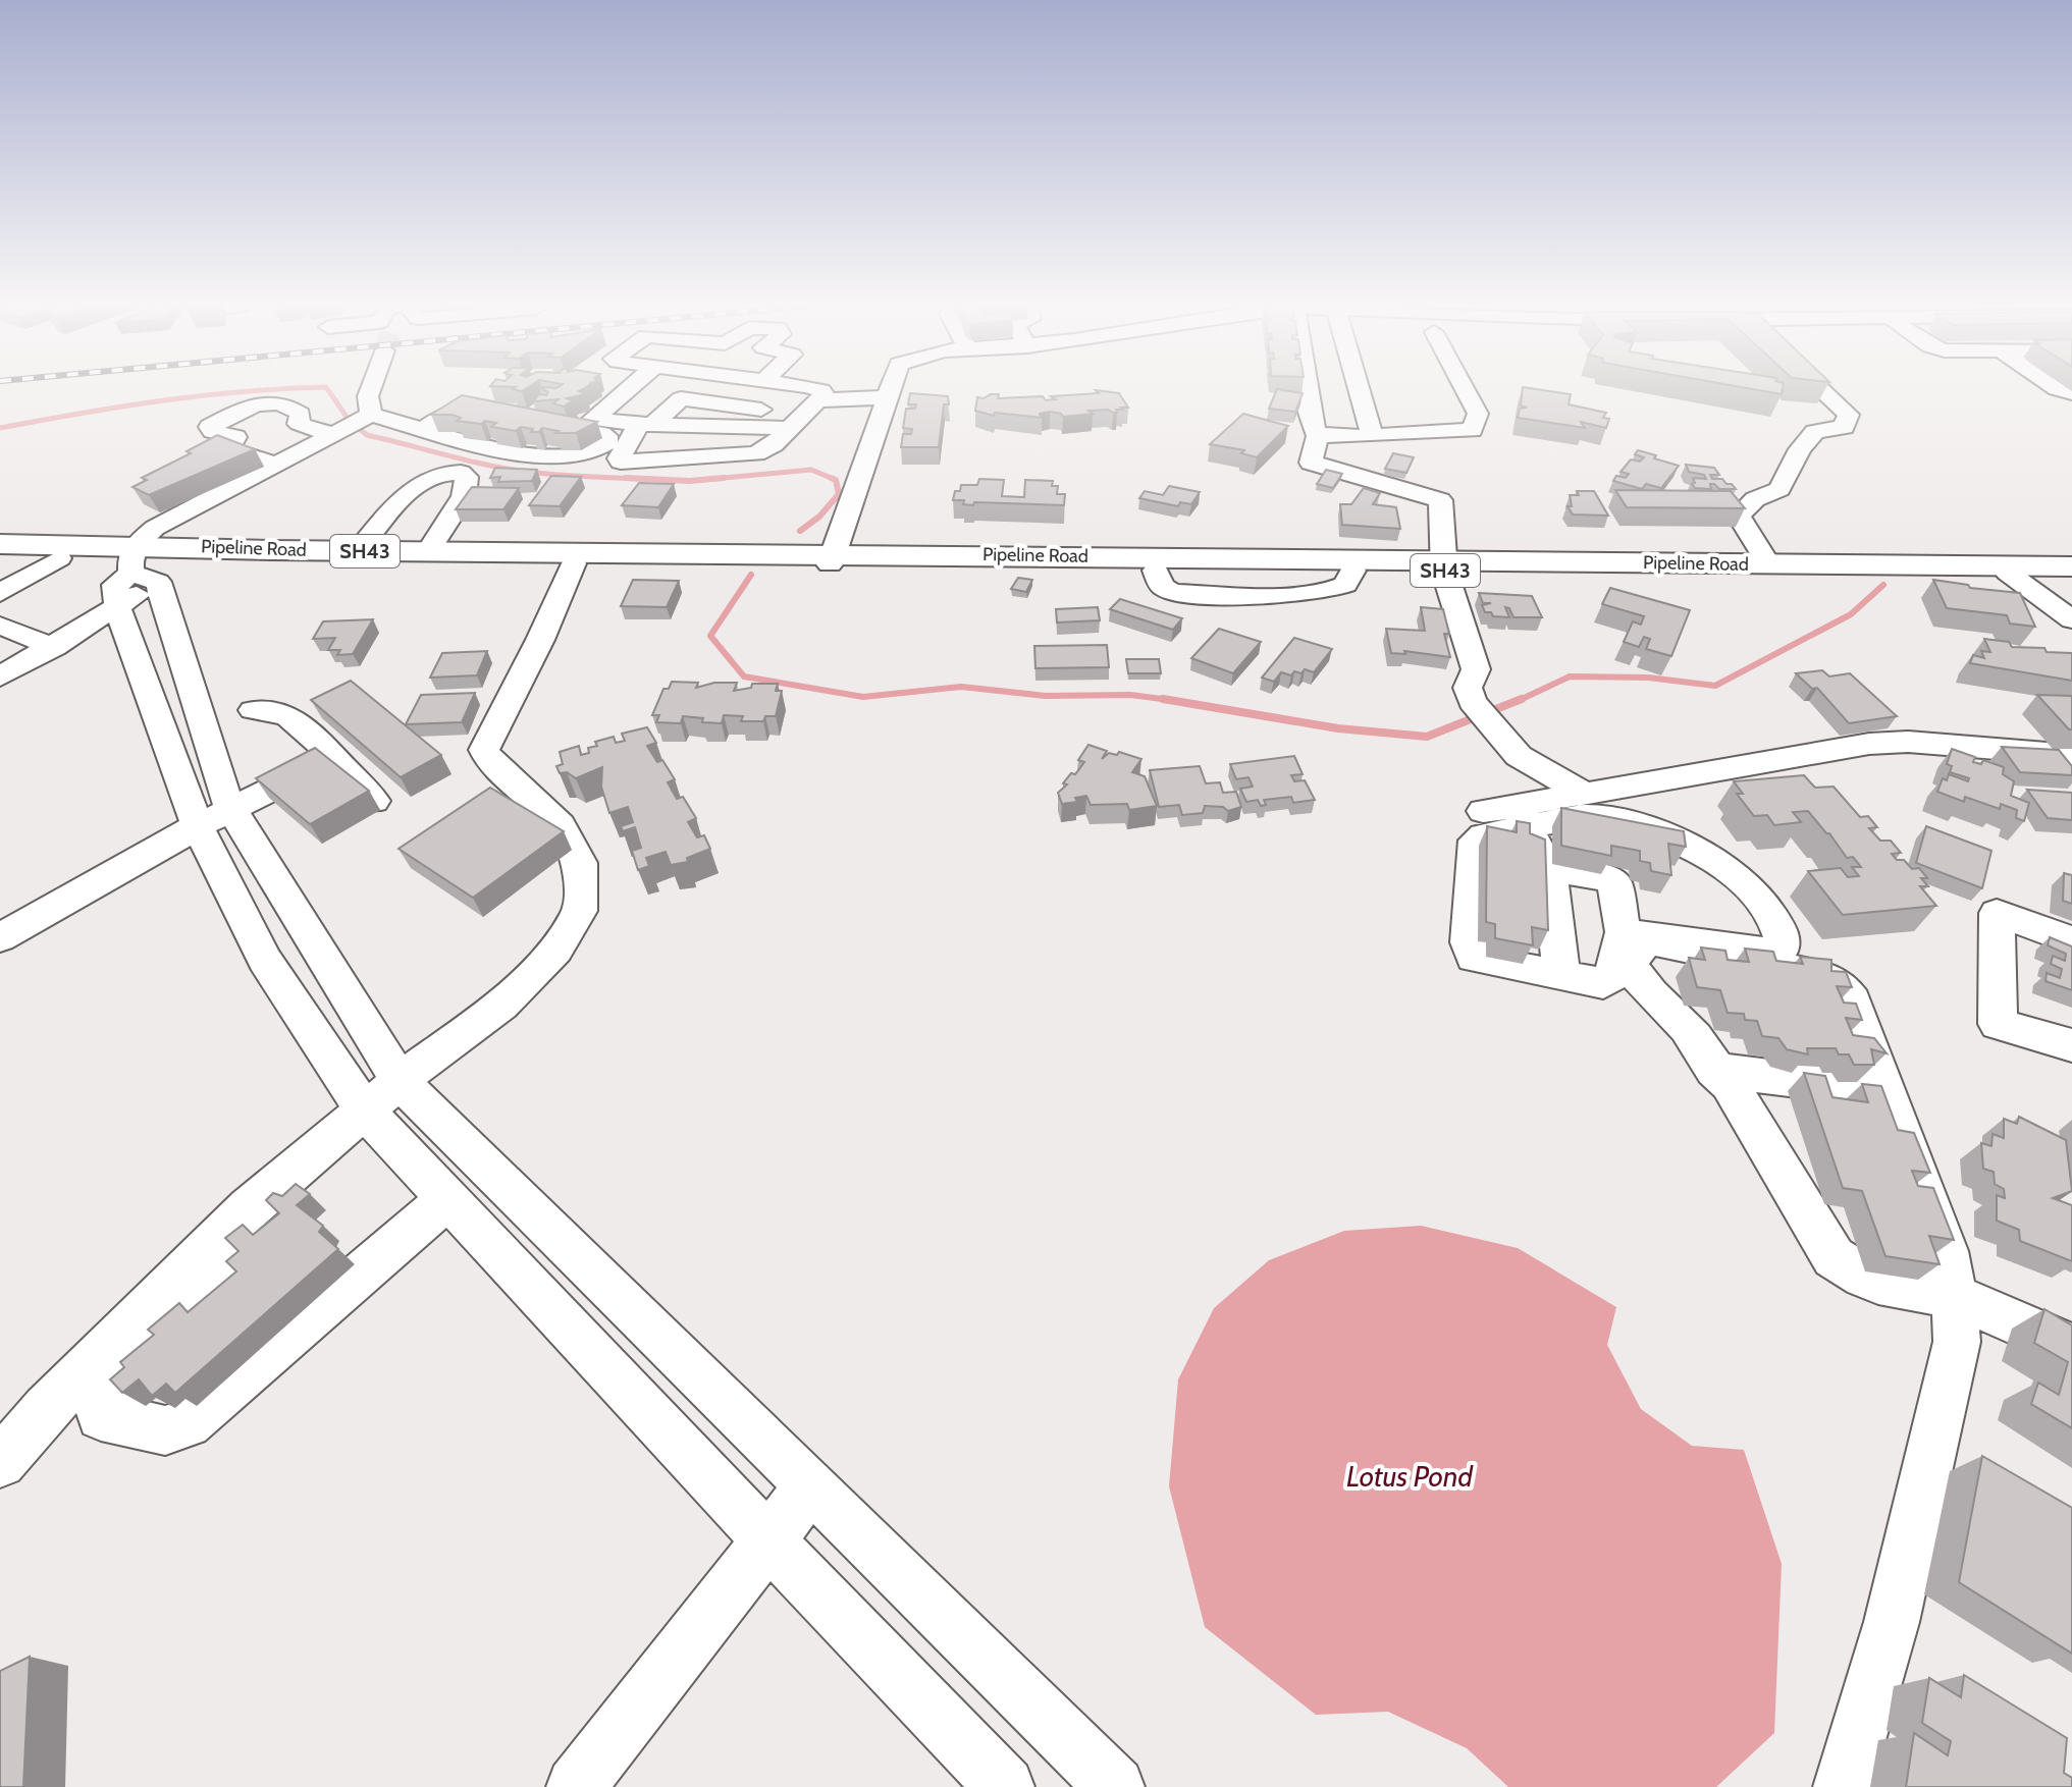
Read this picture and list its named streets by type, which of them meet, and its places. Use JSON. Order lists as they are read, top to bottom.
{
  "streets": {
    "main road": ["Pipeline Road", "SH43"]
  },
  "water": ["Lotus Pond"]
}
